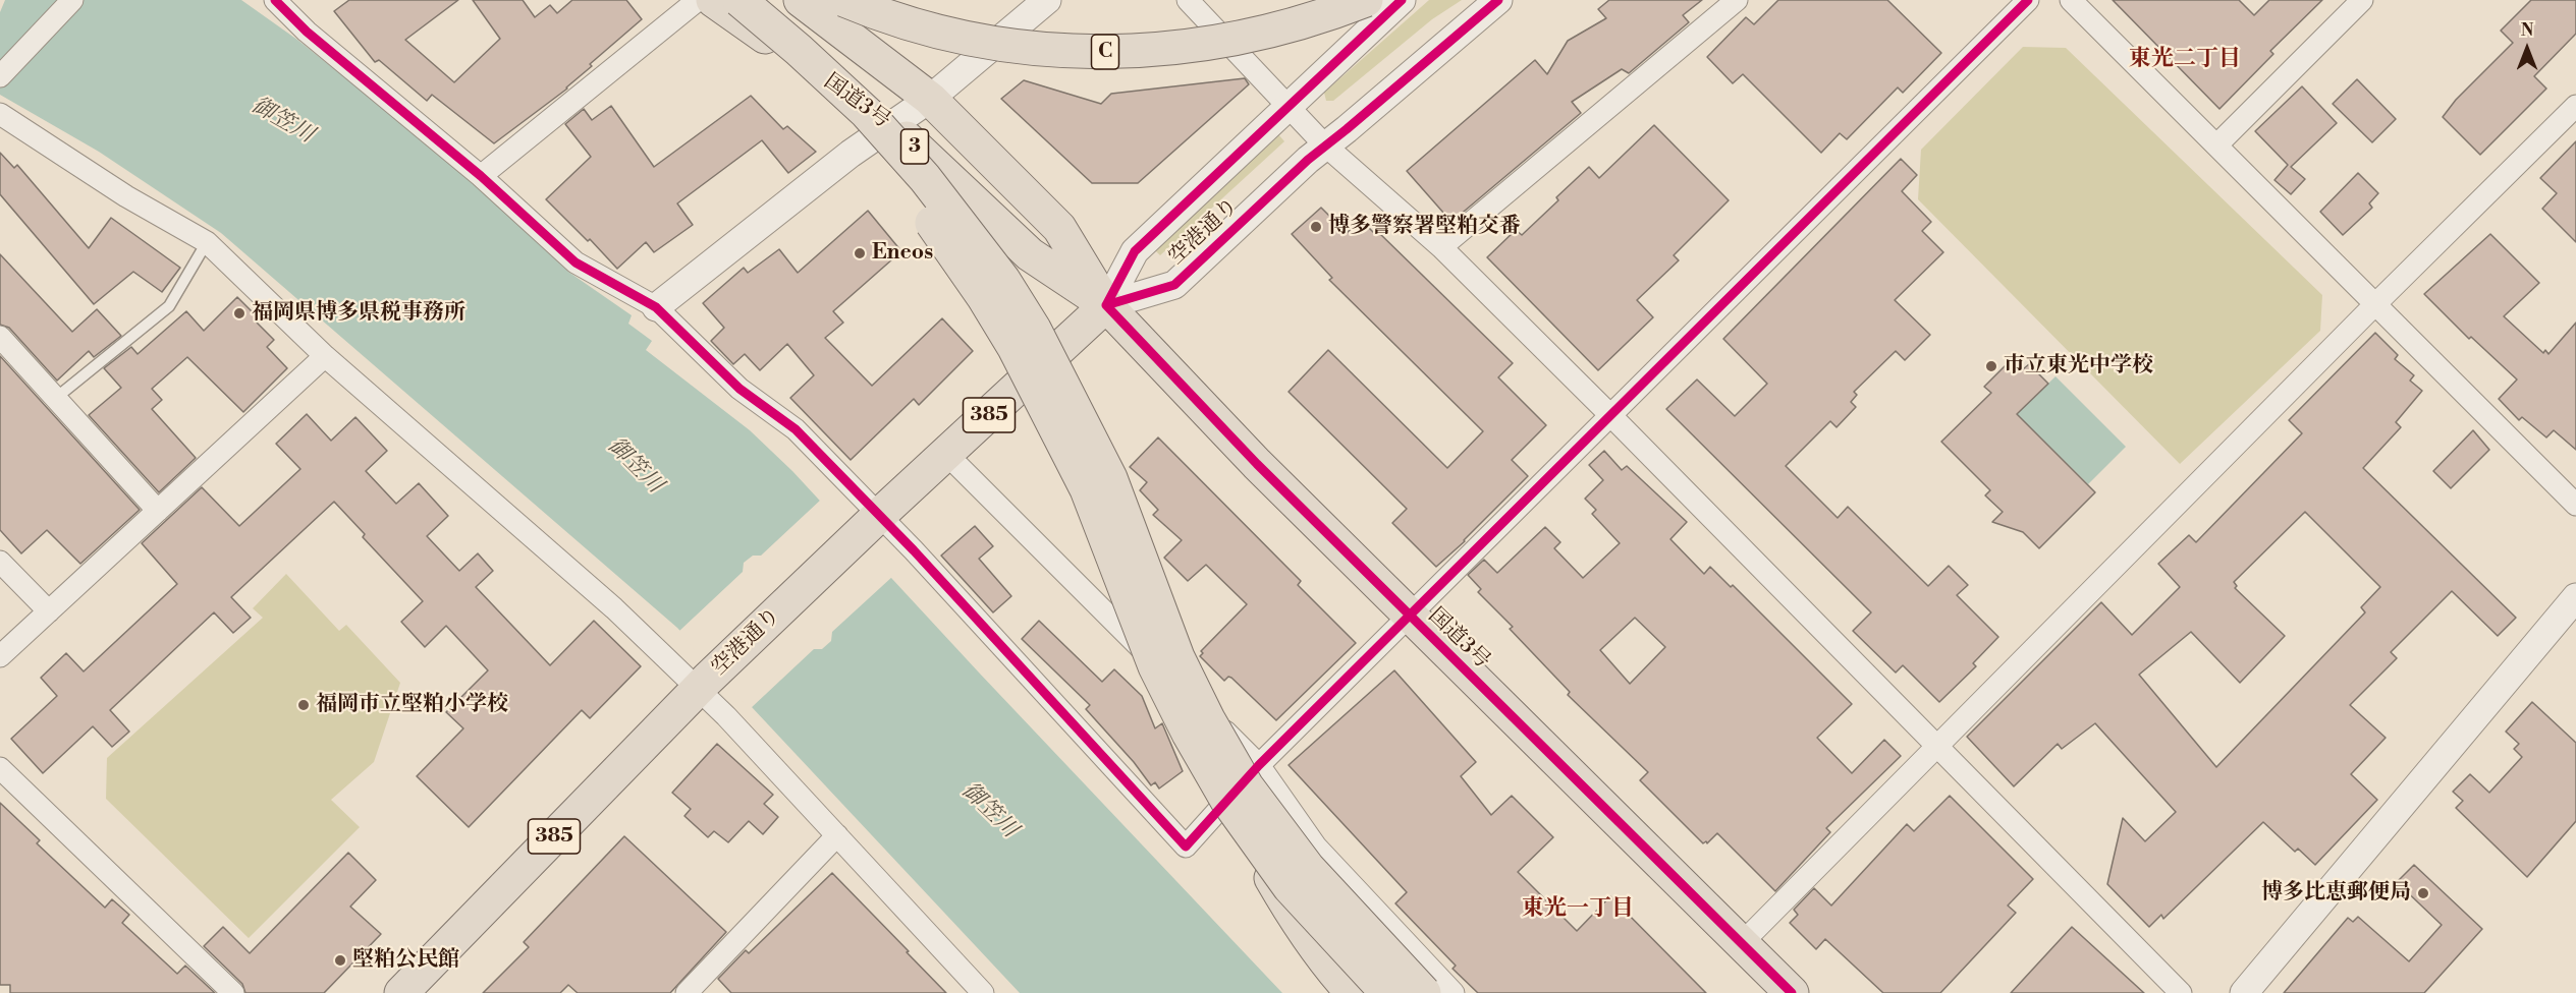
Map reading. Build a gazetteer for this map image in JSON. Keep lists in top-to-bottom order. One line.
{"streets":{"highway":["C","国道3号","3","空港通り","385"]},"crossings":[["国道3号","空港通り"]],"districts":["東光二丁目","東光一丁目"],"water":["御笠川"],"places":["博多警察署堅粕交番","Eneos","福岡県博多県税事務所","市立東光中学校","福岡市立堅粕小学校","博多比恵郵便局","堅粕公民館"],"north":"top"}
